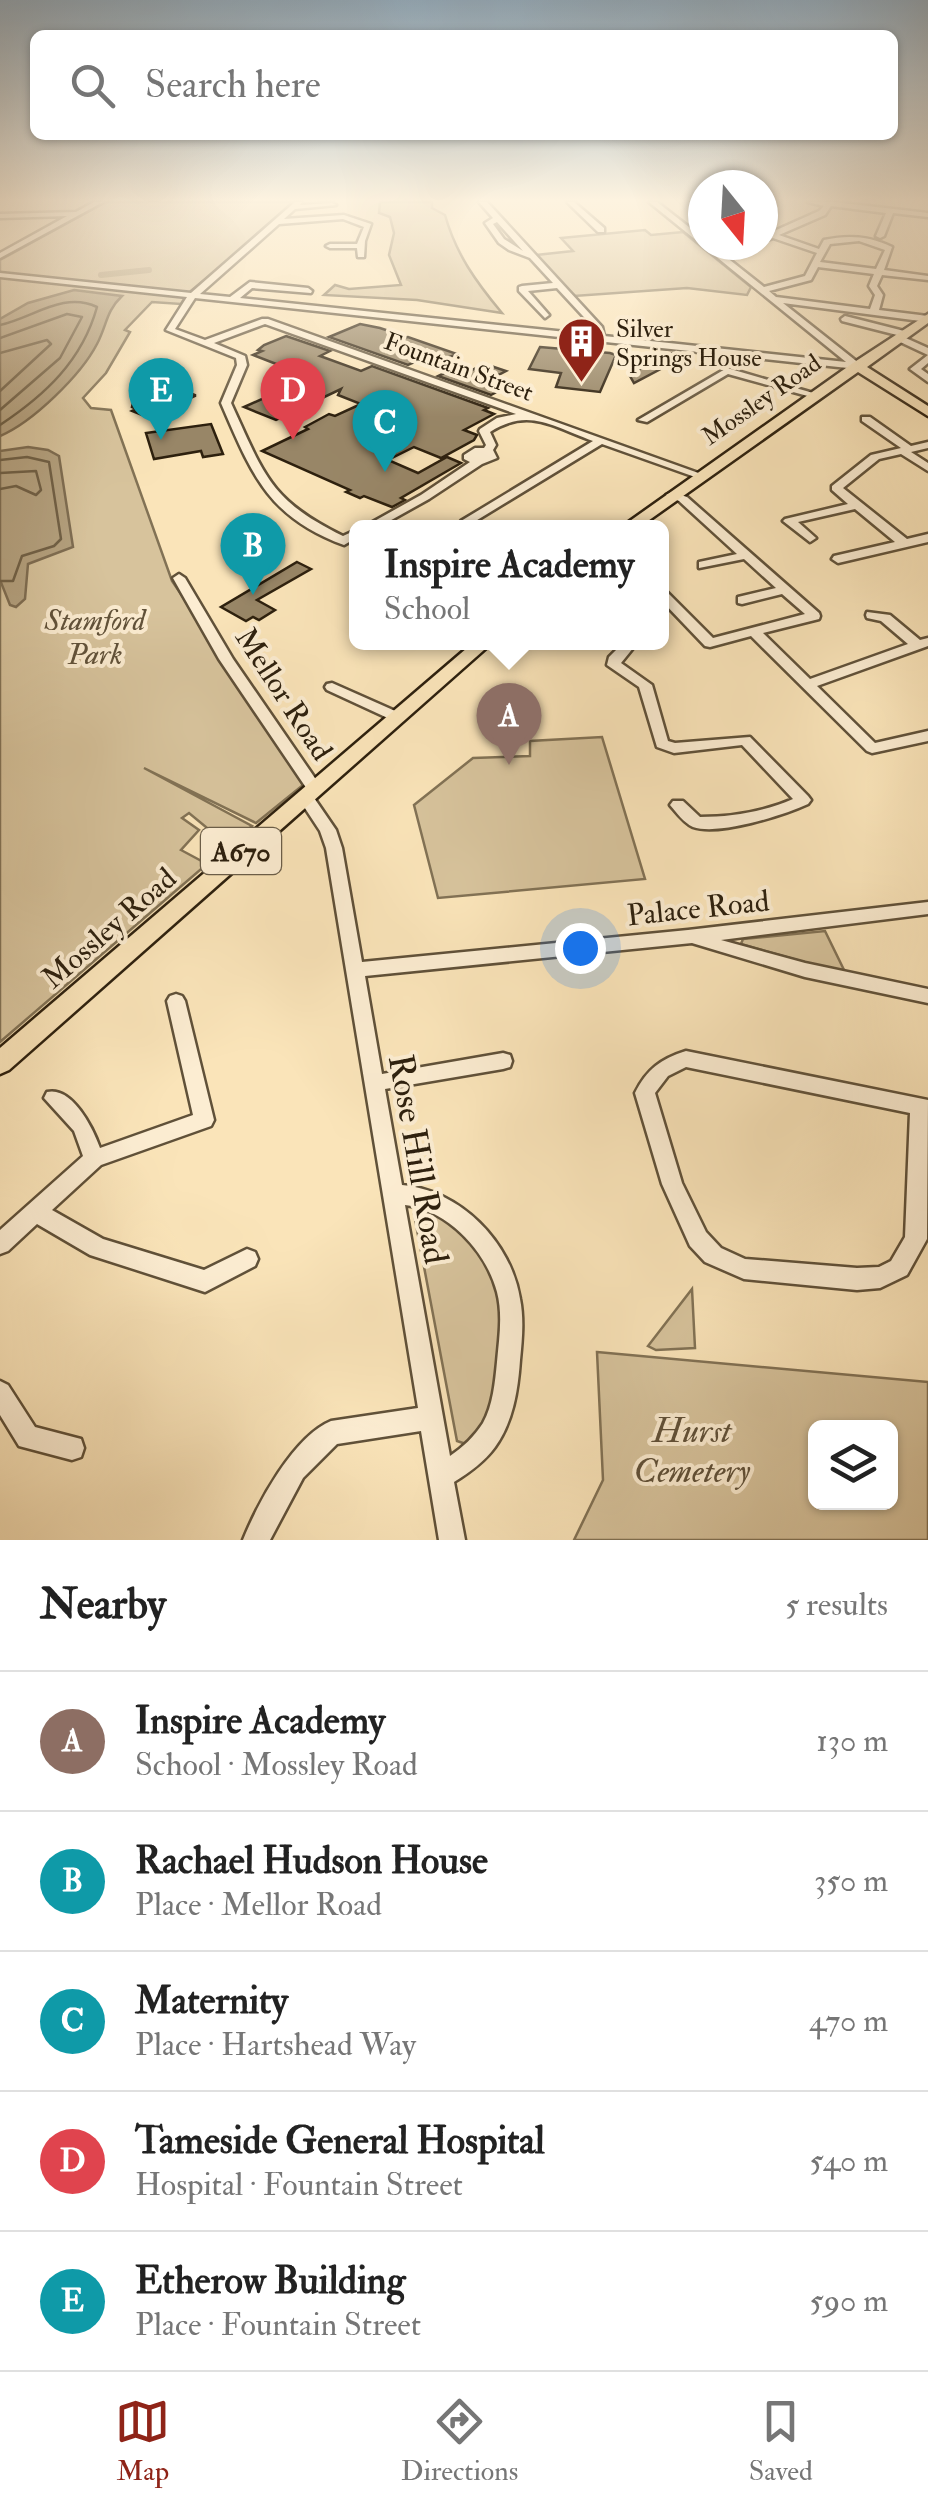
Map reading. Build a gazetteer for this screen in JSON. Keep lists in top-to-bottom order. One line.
{"streets":{"main road":["Mossley Road","A670"],"street":["Fountain Street","Mellor Road","Palace Road","Rose Hill Road"]},"crossings":[["Fountain Street","Mossley Road"],["Mossley Road","Mellor Road"],["Mossley Road","Rose Hill Road"],["Mellor Road","Rose Hill Road"],["Palace Road","Rose Hill Road"]],"parks":["Stamford Park","Hurst Cemetery"],"places":{"building":["Silver Springs House"]},"north":"bottom","page":{"search":"Search here","pins":["D","E","C","B","A"],"popup":["Inspire Academy","School"],"heading":["Nearby","5 results"],"list":[{"mark":"A","name":"Inspire Academy","note":"School · Mossley Road","value":"130 m"},{"mark":"B","name":"Rachael Hudson House","note":"Place · Mellor Road","value":"350 m"},{"mark":"C","name":"Maternity","note":"Place · Hartshead Way","value":"470 m"},{"mark":"D","name":"Tameside General Hospital","note":"Hospital · Fountain Street","value":"540 m"},{"mark":"E","name":"Etherow Building","note":"Place · Fountain Street","value":"590 m"}],"nav":["Map","Directions","Saved"]}}
